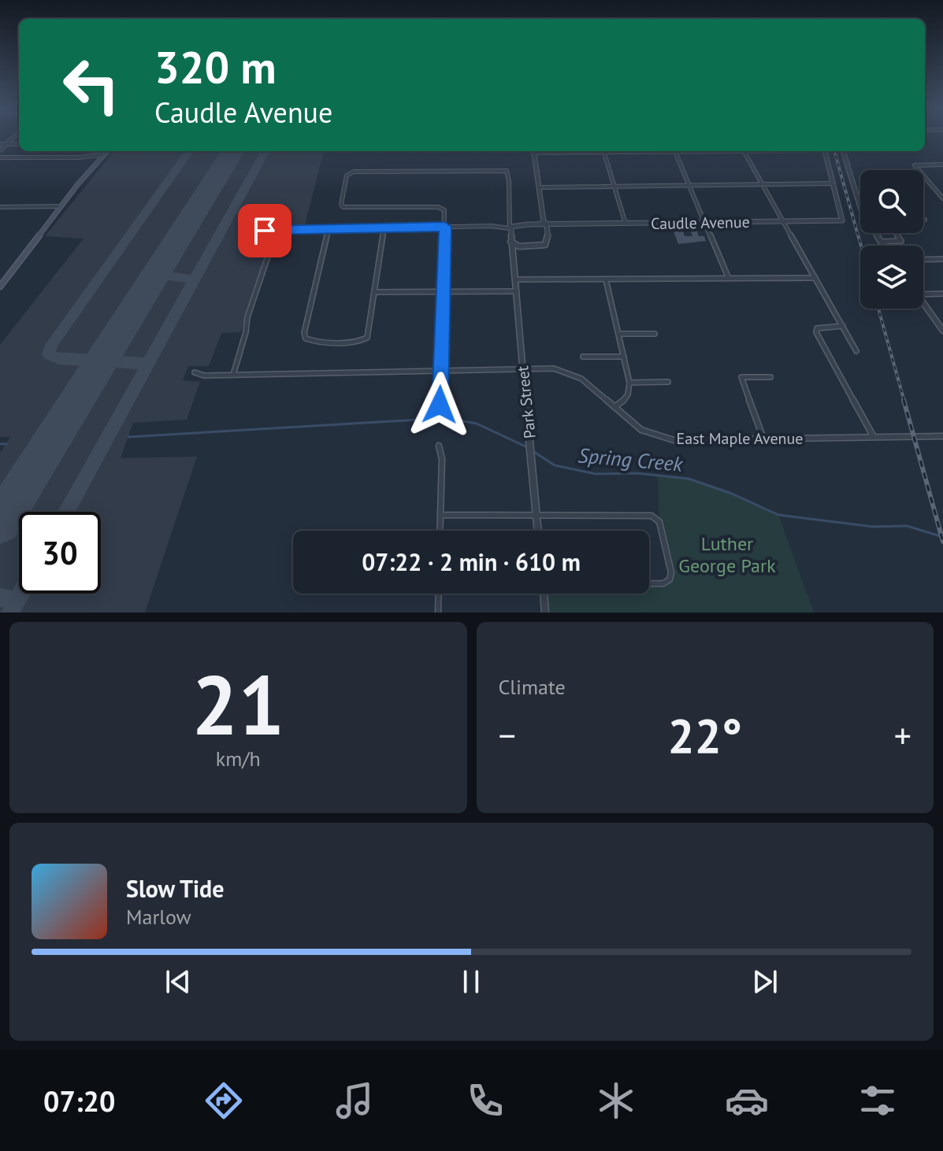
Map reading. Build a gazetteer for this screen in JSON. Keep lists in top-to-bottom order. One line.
{"streets":{"street":["Caudle Avenue","Park Street","East Maple Avenue"]},"crossings":[["Park Street","East Maple Avenue"]],"water":["Spring Creek"],"parks":["Luther George Park"],"page":{"turn":["320 m","Caudle Avenue"],"limit":"30","trip":"07:22 · 2 min · 610 m","tile":[["21","km/h"],"Climate"],"heat":["−","22°","+"],"song":["Slow Tide","Marlow"],"tabs":"07:20"}}
